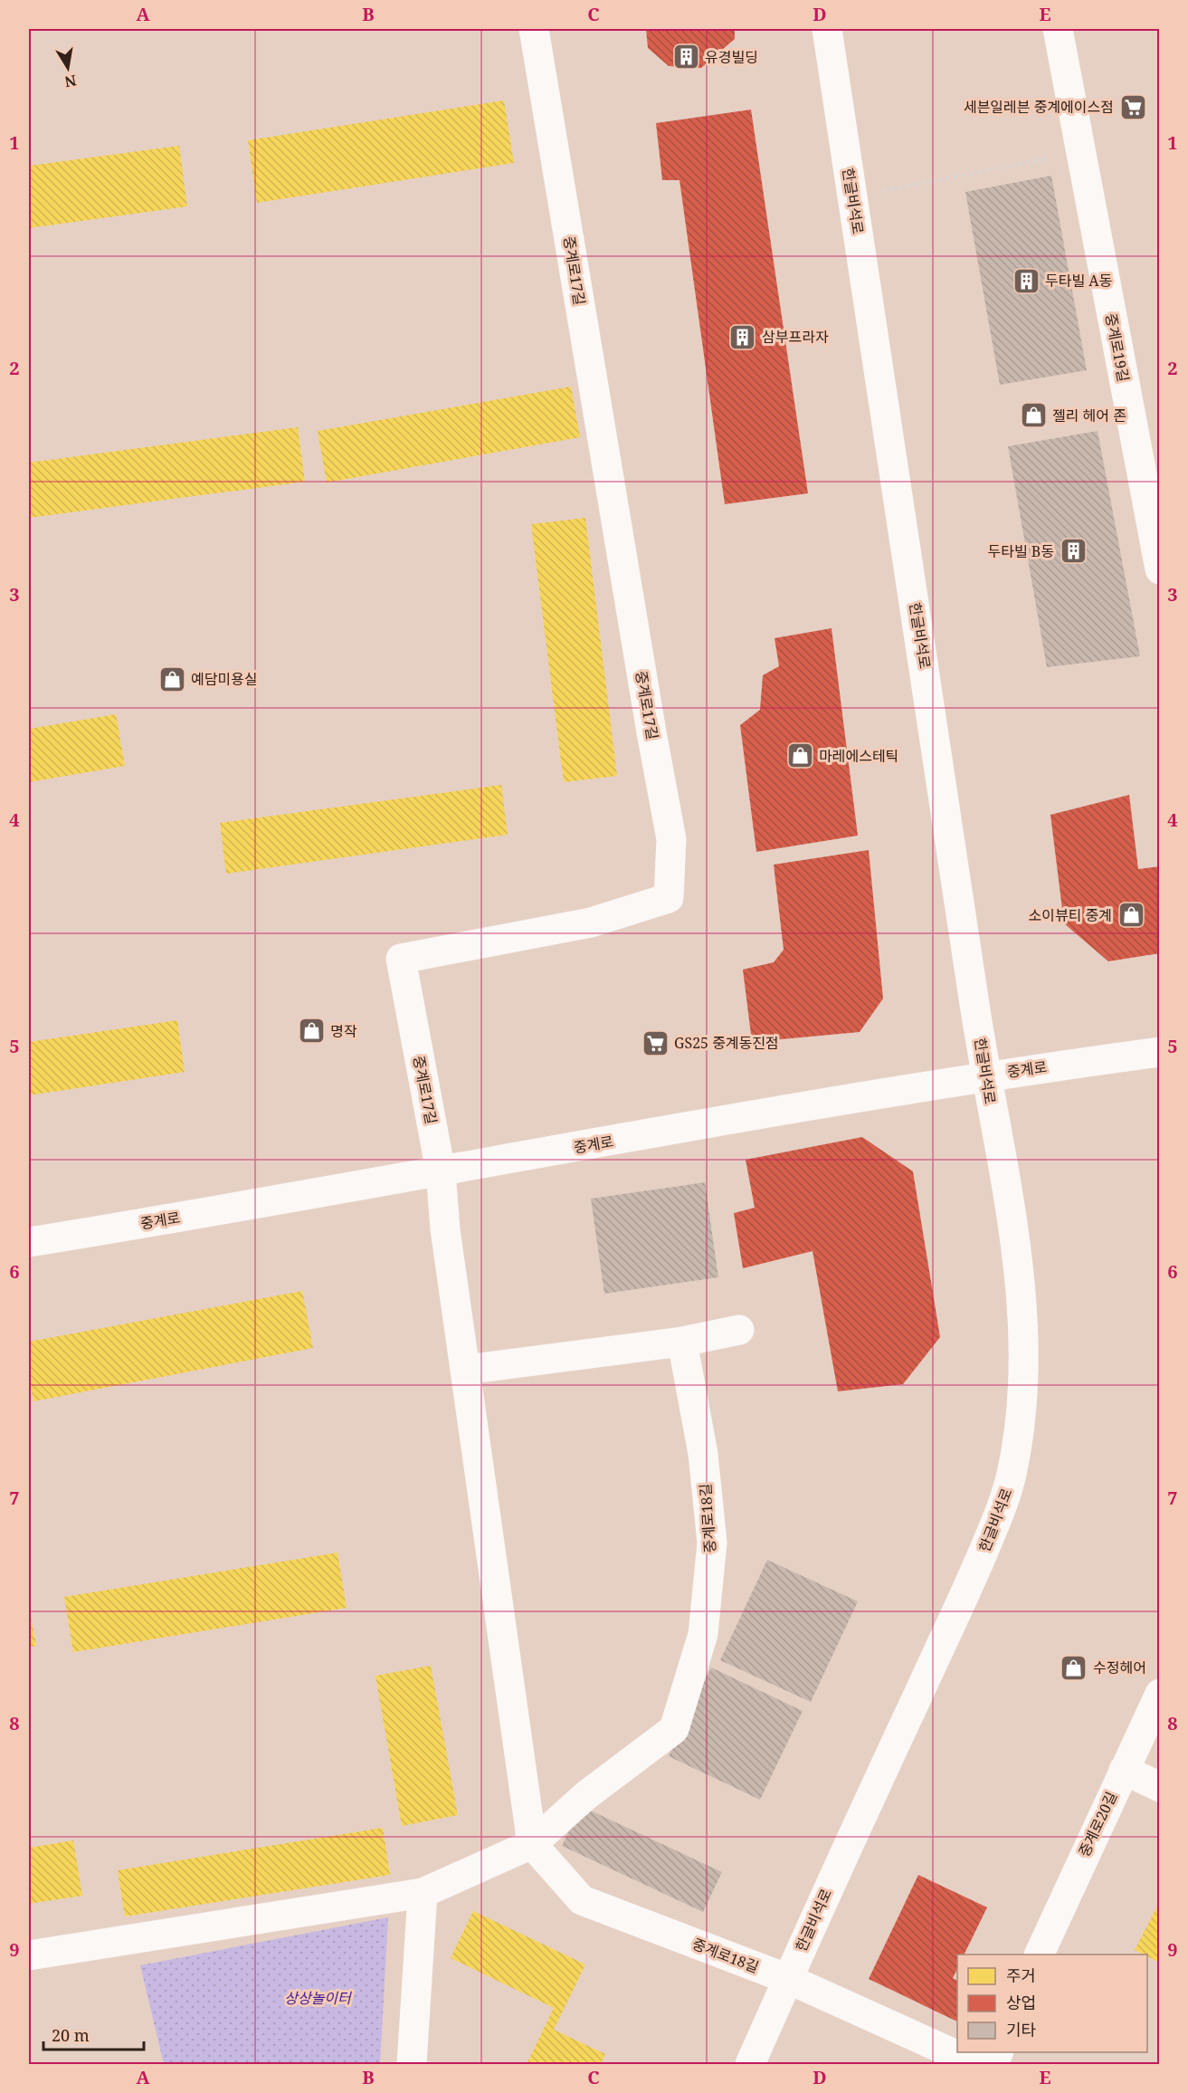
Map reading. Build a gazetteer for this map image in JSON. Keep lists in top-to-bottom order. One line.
{"streets":{"street":["한글비석로","중계로17길","중계로19길","중계로","중계로18길","중계로20길"]},"crossings":[["한글비석로","중계로"],["한글비석로","중계로18길"],["중계로17길","중계로"]],"parks":["상상놀이터"],"places":{"building":["유경빌딩","두타빌 A동","삼부프라자","두타빌 B동"],"supermarket":["세븐일레븐 중계에이스점","GS25 중계동진점"],"shop":["젤리 헤어 존","예담미용실","마레에스테틱","소이뷰티 중계","명작","수정헤어"]},"legend":["주거","상업","기타"],"scale_bar":"20 m","north":"bottom","grid":{"columns":["A","B","C","D","E"],"rows":["1","2","3","4","5","6","7","8","9"]}}
